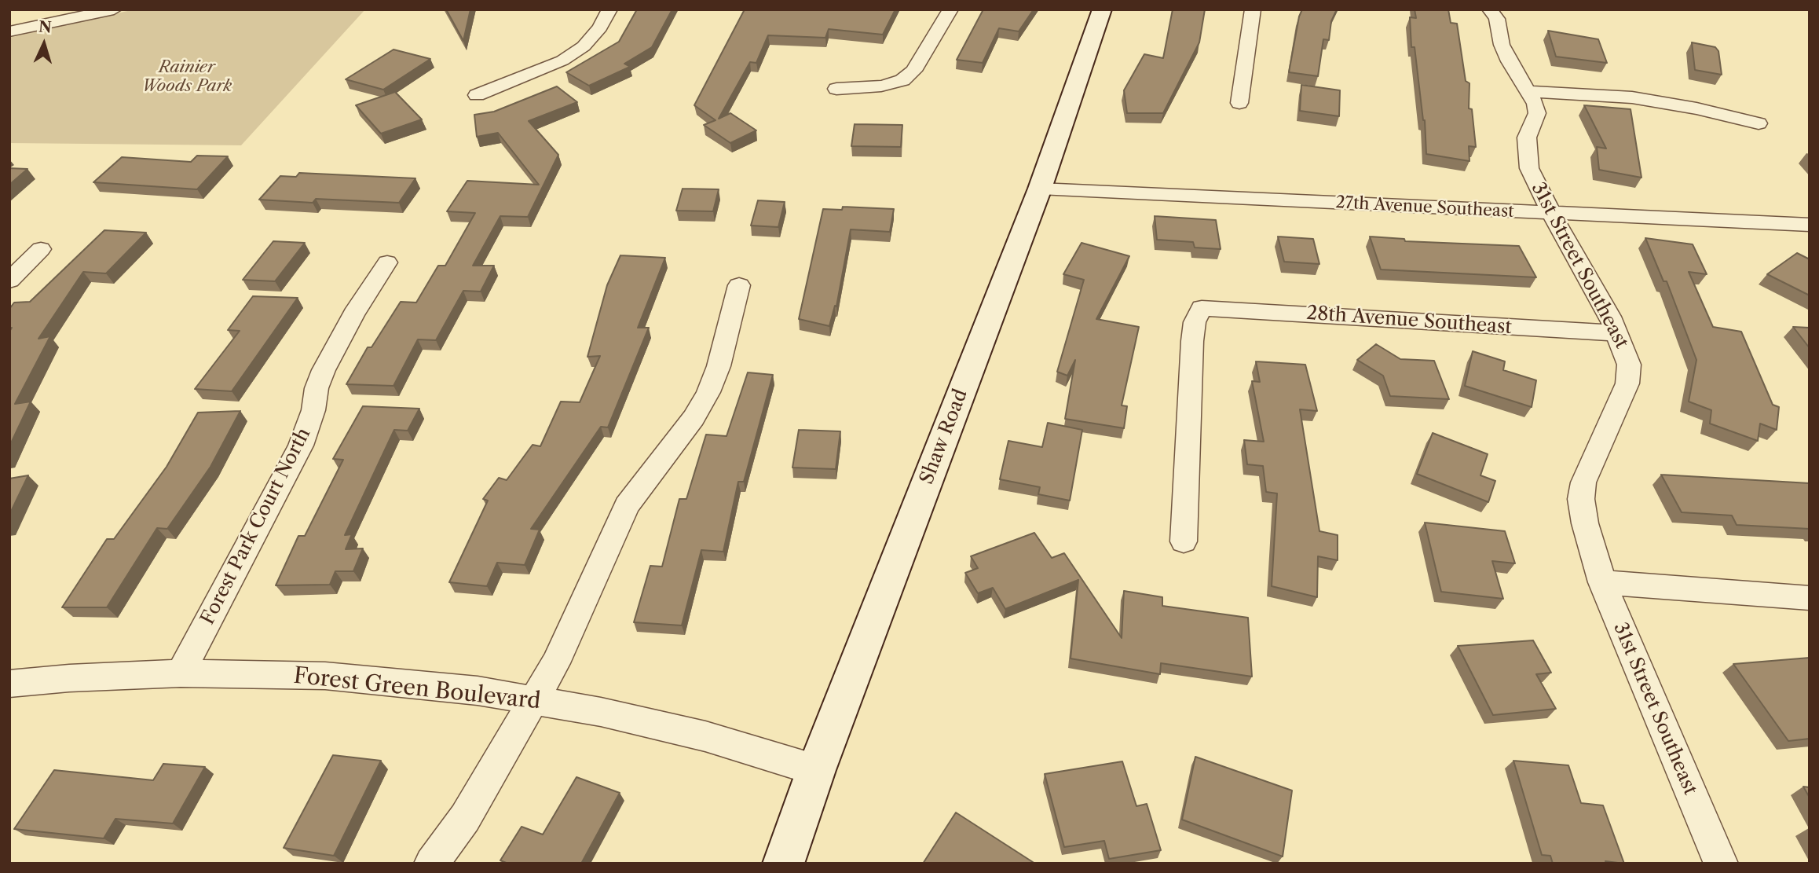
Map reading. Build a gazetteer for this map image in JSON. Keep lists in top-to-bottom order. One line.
{"streets":{"main road":["Shaw Road"],"street":["27th Avenue Southeast","31st Street Southeast","28th Avenue Southeast","Forest Park Court North","Forest Green Boulevard"]},"crossings":[["27th Avenue Southeast","31st Street Southeast"],["27th Avenue Southeast","Shaw Road"],["31st Street Southeast","28th Avenue Southeast"],["Shaw Road","Forest Green Boulevard"],["Forest Park Court North","Forest Green Boulevard"]],"parks":["Rainier Woods Park"],"north":"top"}
